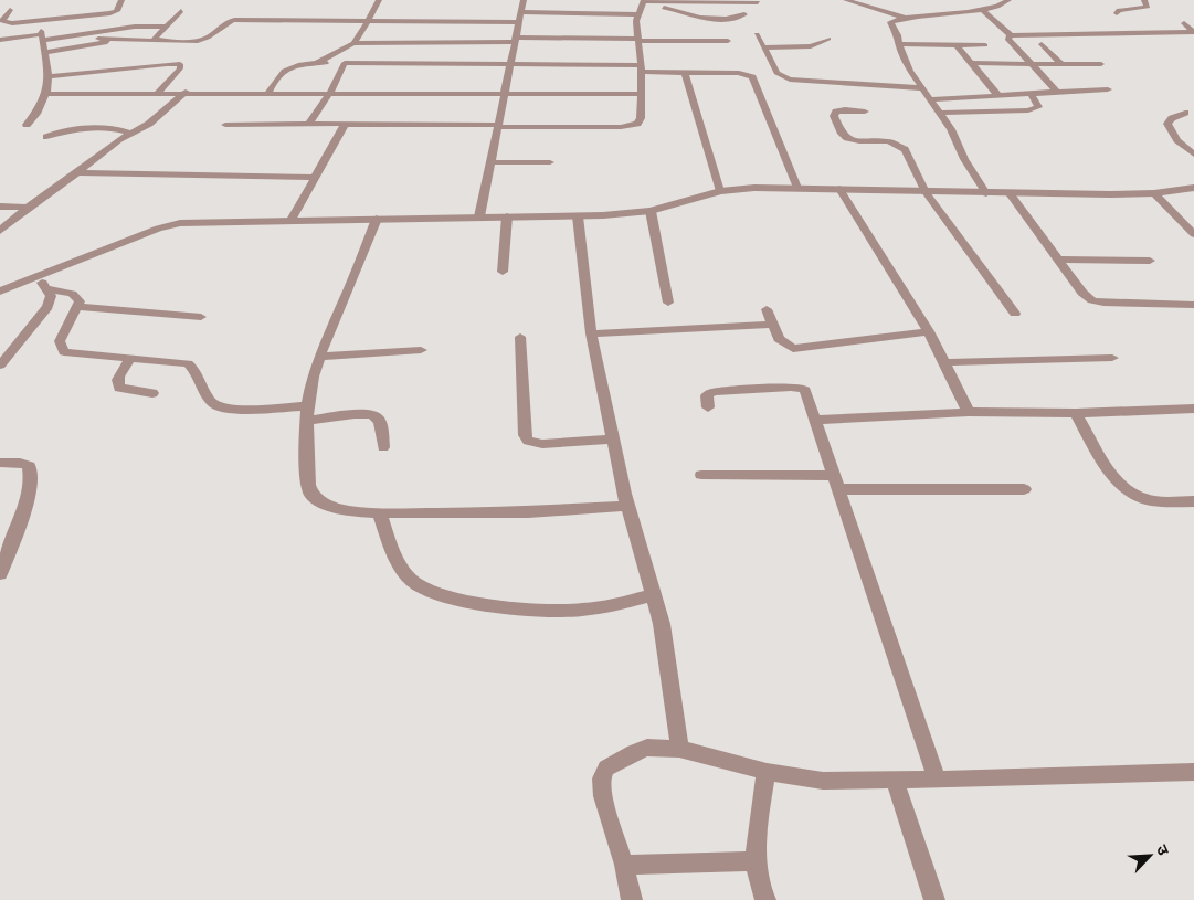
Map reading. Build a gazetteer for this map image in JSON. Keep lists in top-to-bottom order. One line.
{"north":"top right"}
